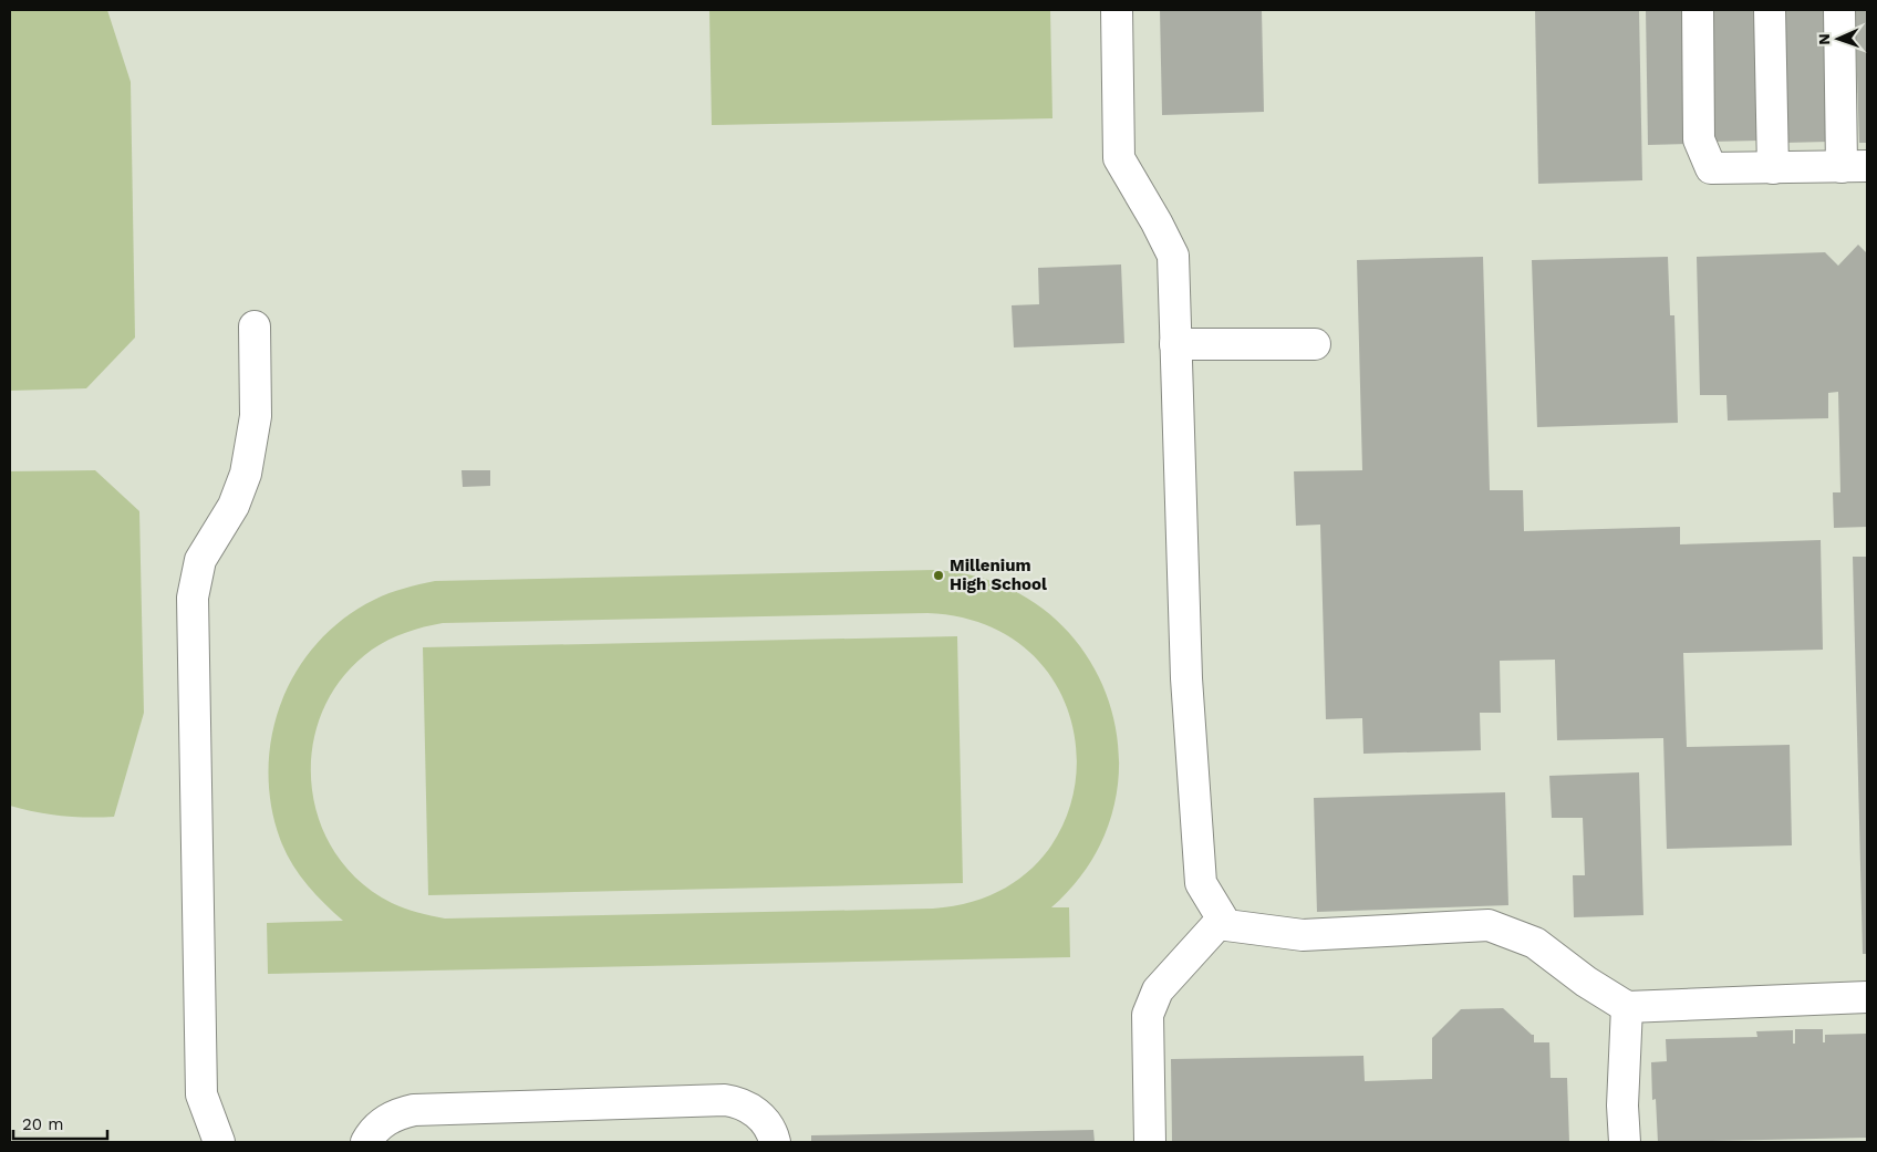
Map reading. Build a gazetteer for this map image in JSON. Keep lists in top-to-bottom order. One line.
{"places":["Millenium High School"],"scale_bar":"20 m","north":"left"}
